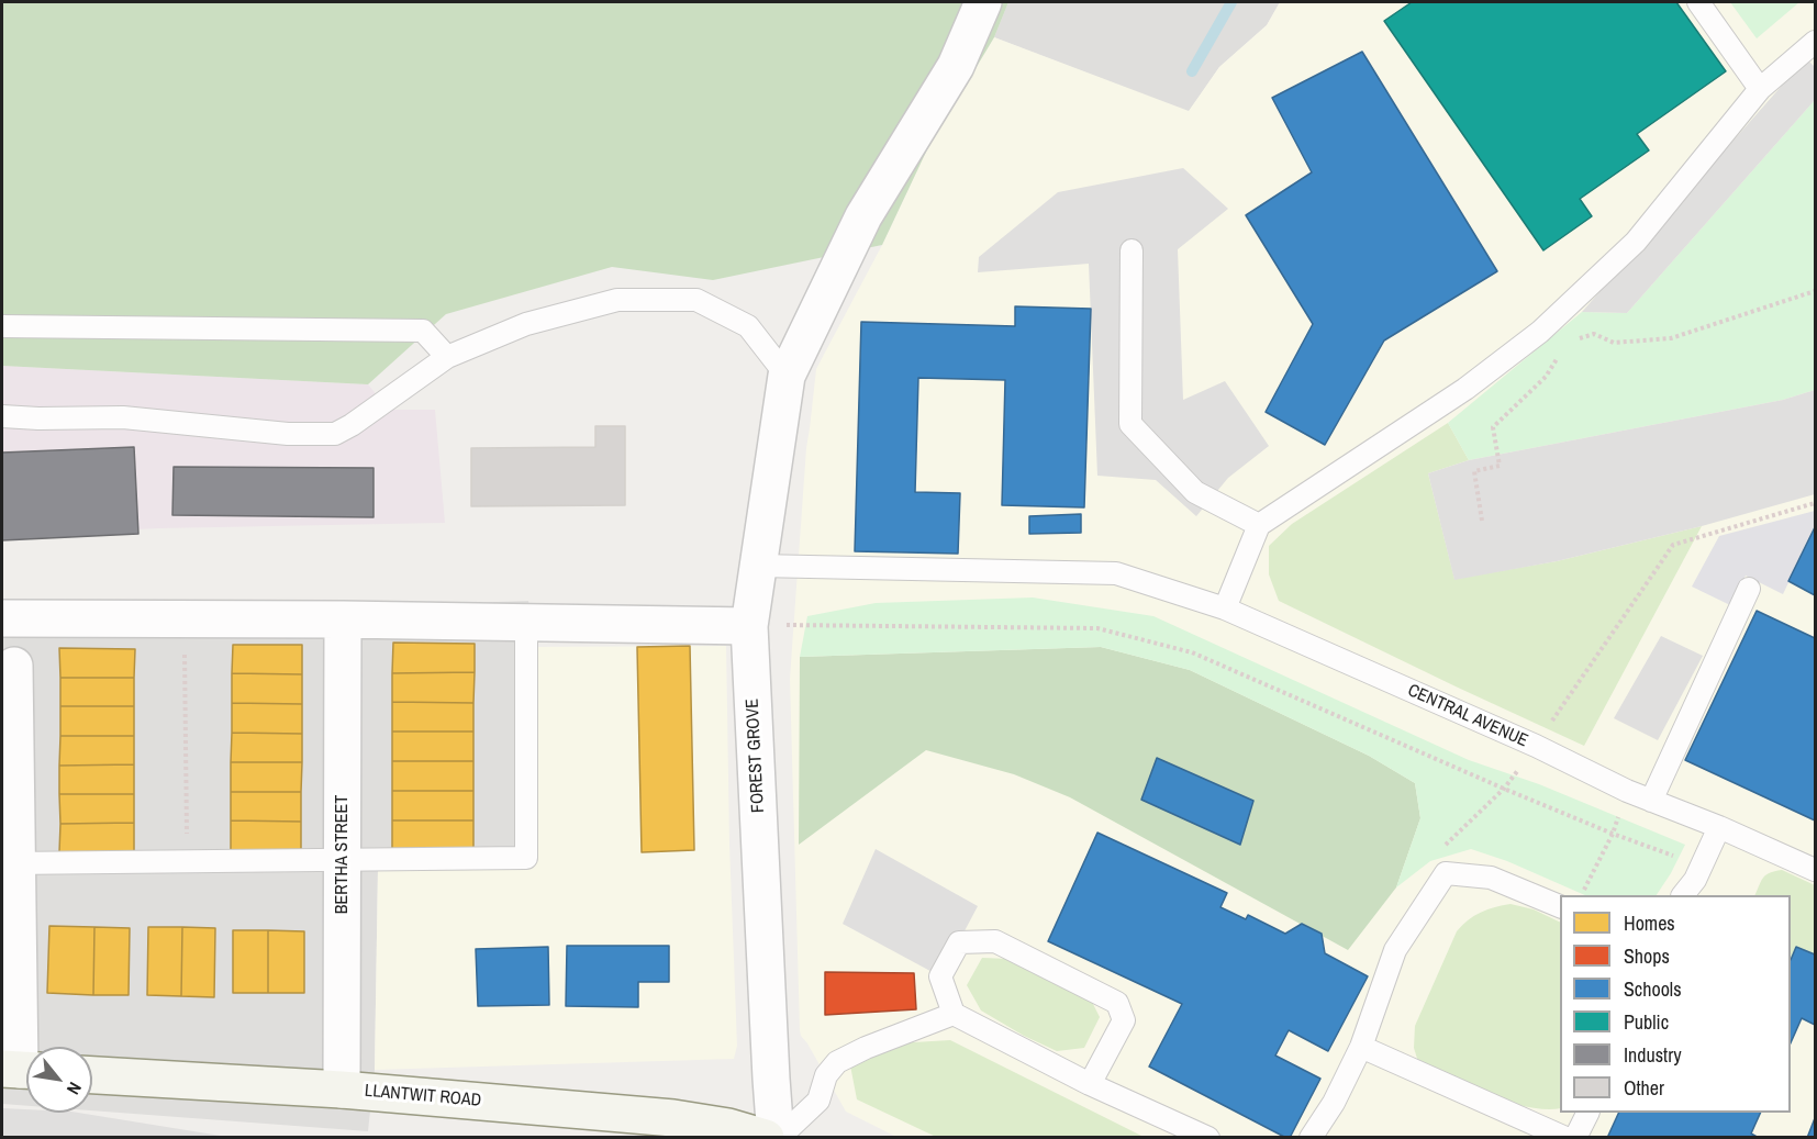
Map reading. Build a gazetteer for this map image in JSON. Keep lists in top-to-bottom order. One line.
{"streets":{"main road":["LLANTWIT ROAD"],"street":["FOREST GROVE","BERTHA STREET"],"lane":["CENTRAL AVENUE"]},"crossings":[["CENTRAL AVENUE","FOREST GROVE"],["BERTHA STREET","LLANTWIT ROAD"]],"legend":["Homes","Shops","Schools","Public","Industry","Other"],"north":"bottom right"}
